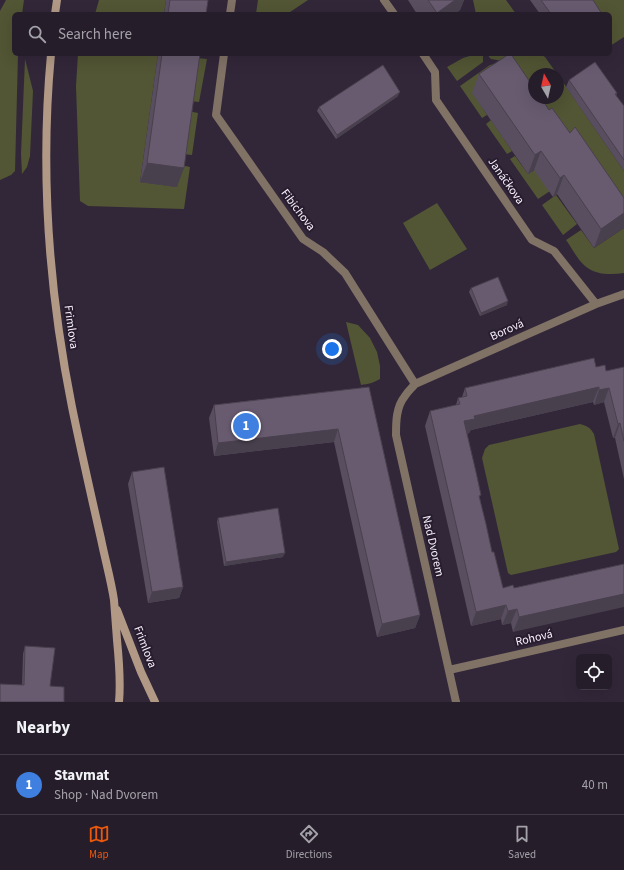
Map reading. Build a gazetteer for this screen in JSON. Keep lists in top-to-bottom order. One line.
{"streets":{"main road":["Frimlova"],"street":["Janáčkova","Fibichova","Borová","Nad Dvorem","Rohová"]},"crossings":[["Janáčkova","Borová"],["Fibichova","Borová"],["Borová","Nad Dvorem"],["Nad Dvorem","Rohová"]],"north":"top","page":{"search":"Search here","pins":"1","heading":"Nearby","list":[{"mark":"1","name":"Stavmat","note":"Shop · Nad Dvorem","value":"40 m"}],"nav":["Map","Directions","Saved"]}}
